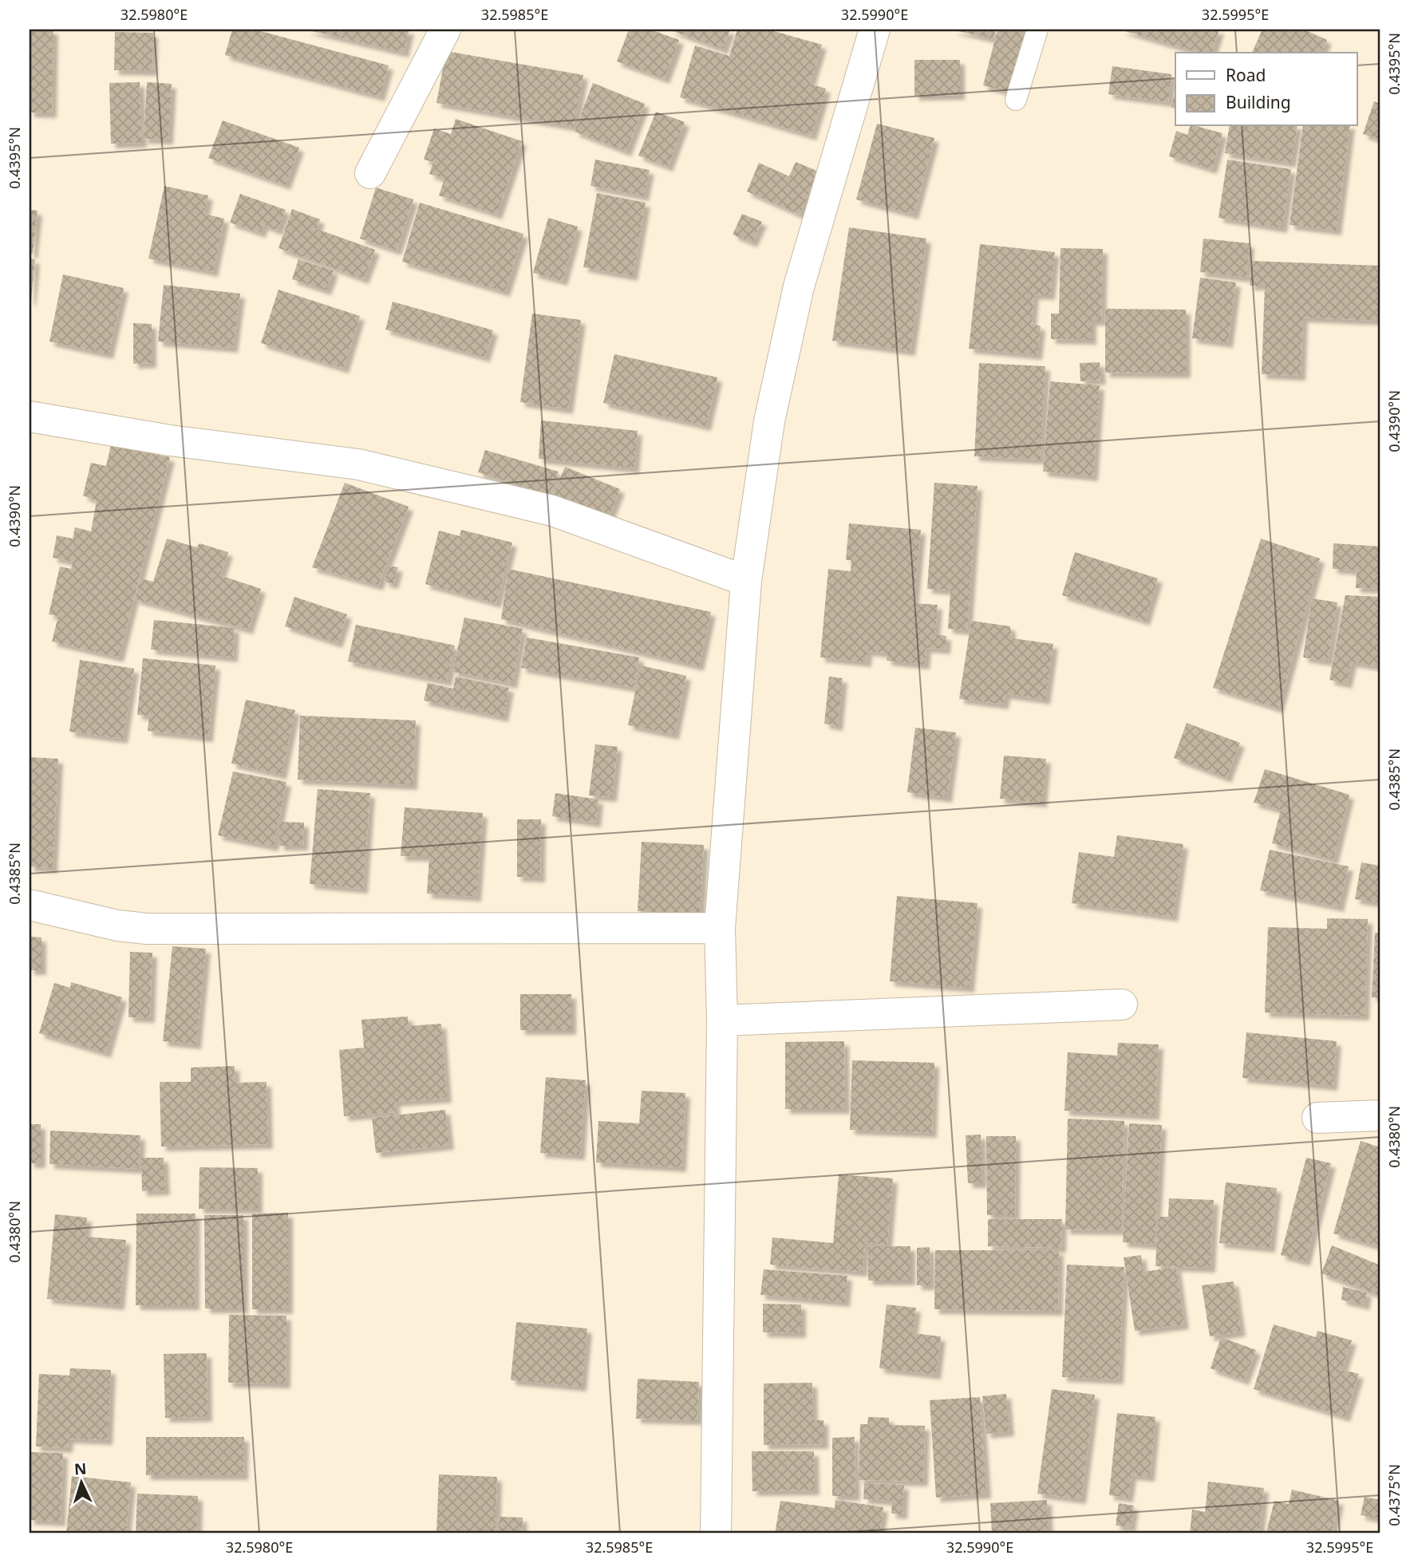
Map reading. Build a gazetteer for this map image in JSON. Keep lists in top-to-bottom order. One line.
{"legend":["Road","Building"],"north":"top","coordinates":["32.5980°E","32.5985°E","32.5990°E","32.5995°E","0.4395°N","0.4390°N","0.4385°N","0.4380°N","0.4375°N"]}
